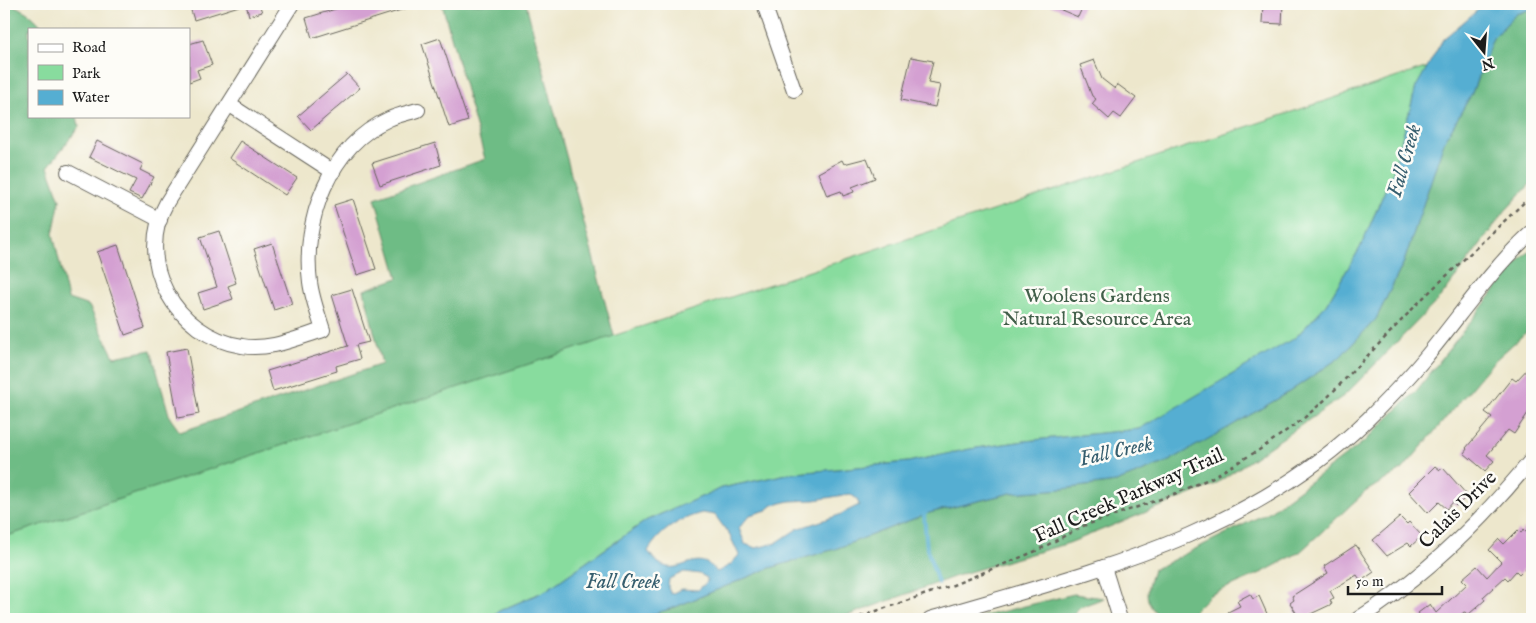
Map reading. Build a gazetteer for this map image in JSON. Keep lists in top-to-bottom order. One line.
{"streets":{"street":["Calais Drive"],"path":["Fall Creek Parkway Trail"]},"water":["Fall Creek"],"parks":["Woolens Gardens Natural Resource Area"],"legend":["Road","Park","Water"],"scale_bar":"50 m","north":"bottom"}
